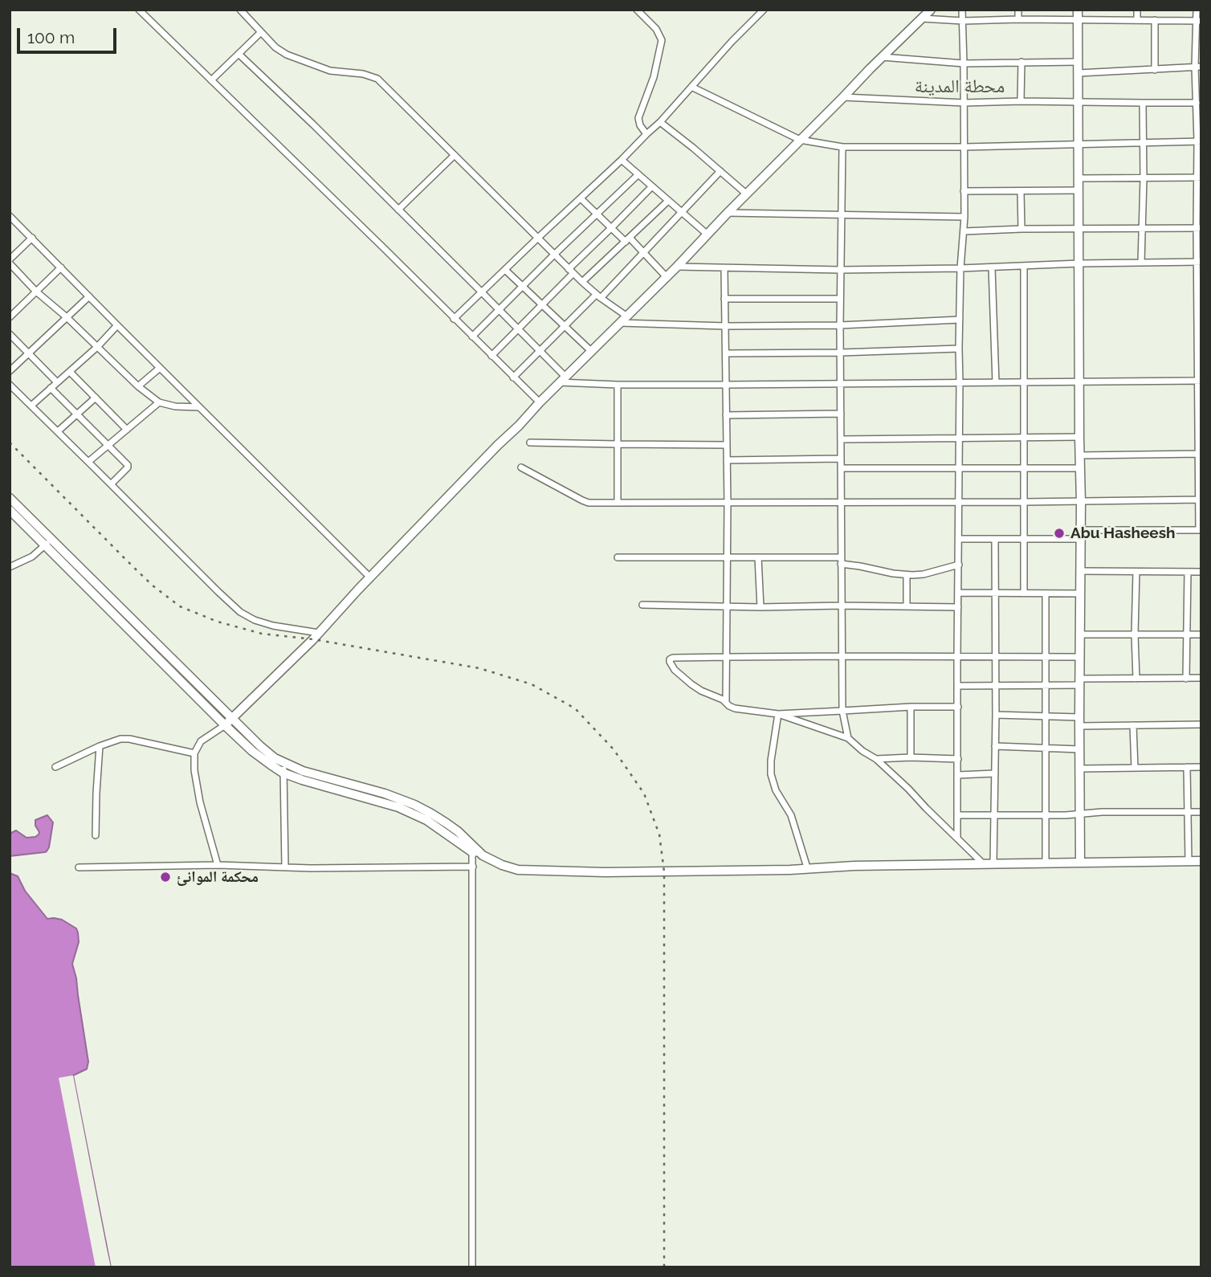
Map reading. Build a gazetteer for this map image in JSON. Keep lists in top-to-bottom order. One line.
{"districts":["محطة المدينة"],"places":["Abu Hasheesh","محكمة الموانئ"],"scale_bar":"100 m"}
